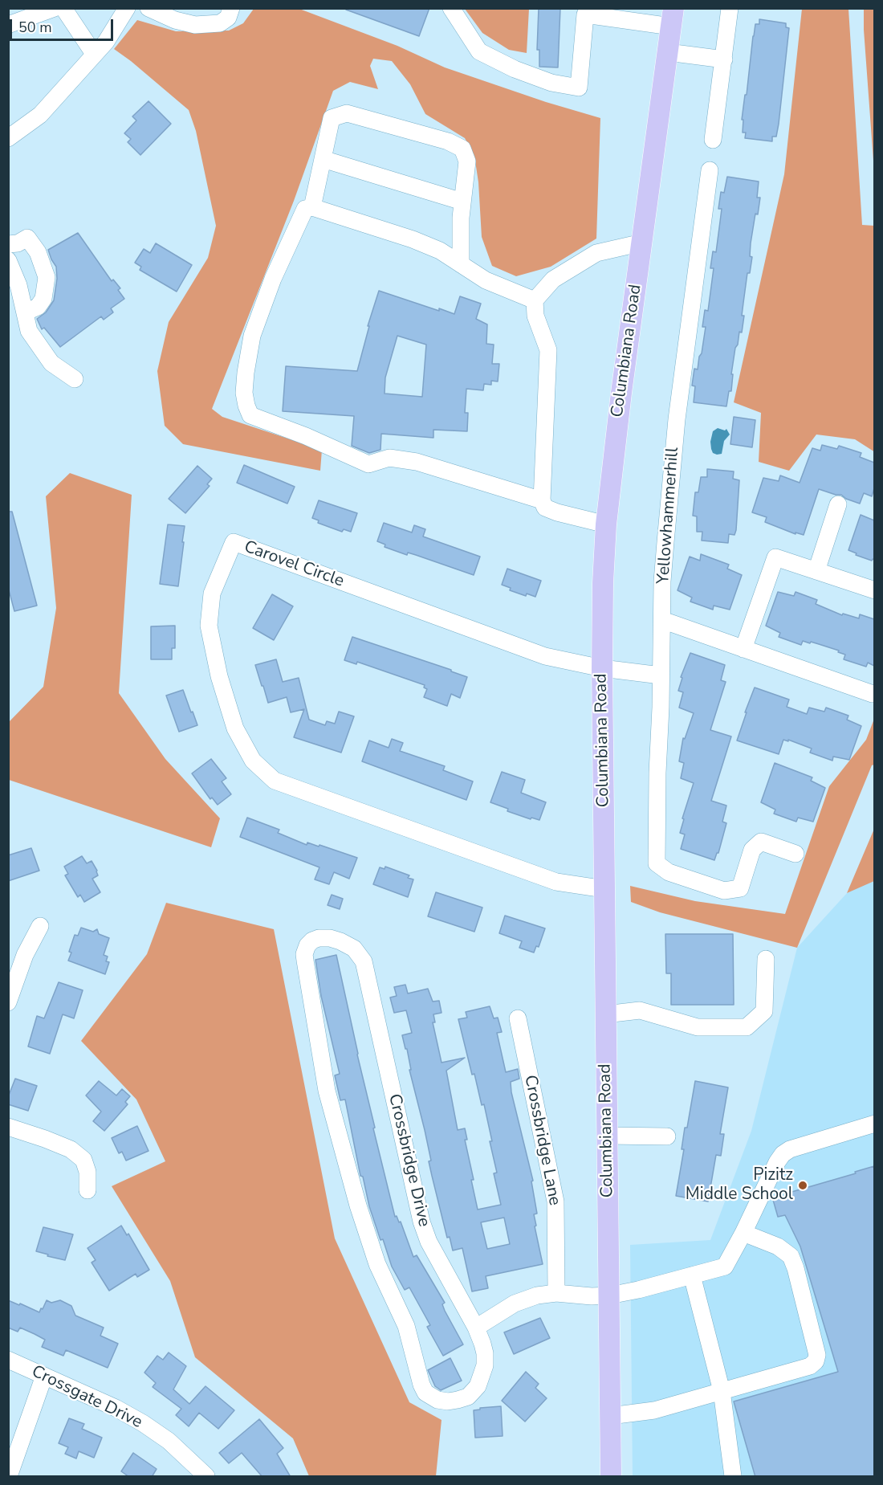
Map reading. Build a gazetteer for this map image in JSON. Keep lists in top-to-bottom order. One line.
{"streets":{"main road":["Columbiana Road"],"street":["Yellowhammerhill","Carovel Circle","Crossbridge Lane","Crossbridge Drive","Crossgate Drive"]},"crossings":[["Columbiana Road","Carovel Circle"]],"places":["Pizitz Middle School"],"scale_bar":"50 m"}
